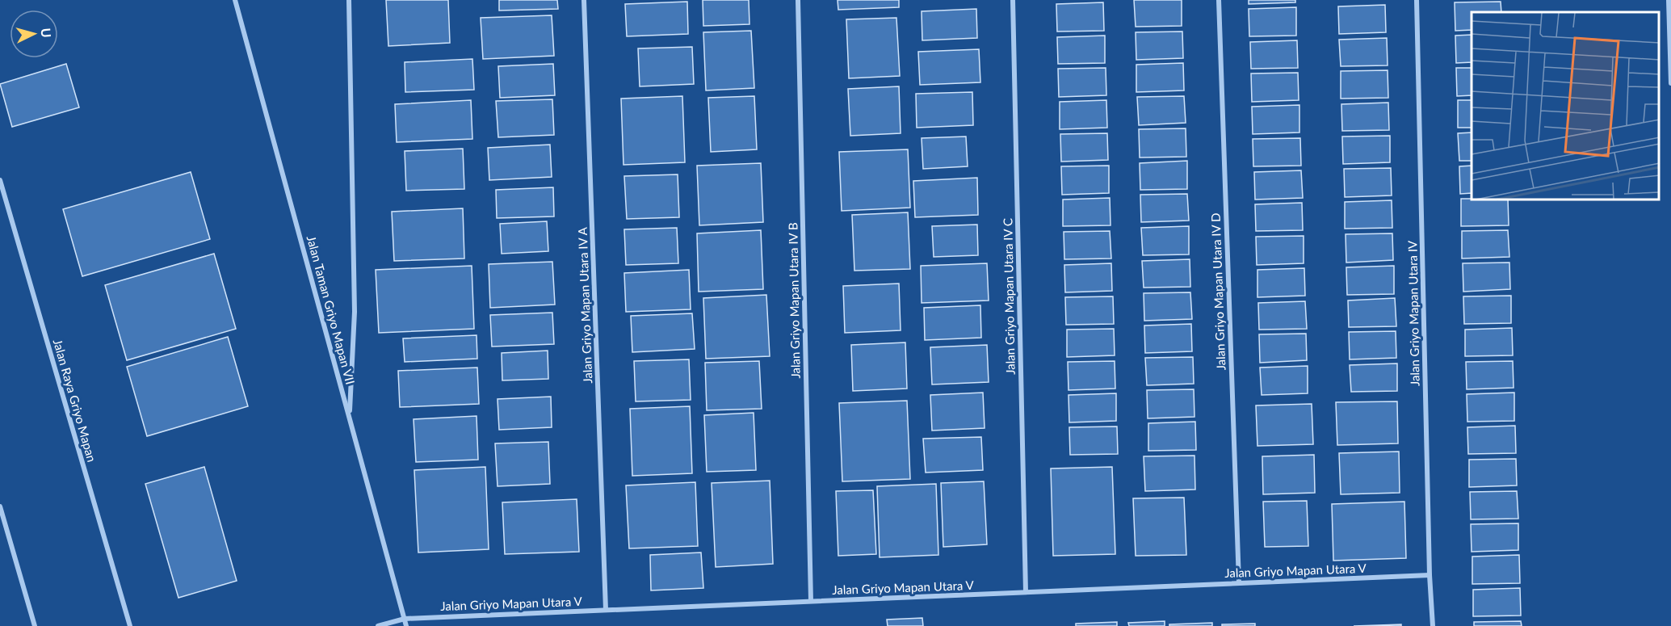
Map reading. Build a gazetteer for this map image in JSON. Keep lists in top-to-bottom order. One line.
{"streets":{"street":["Jalan Griyo Mapan Utara IV D","Jalan Griyo Mapan Utara IV C","Jalan Griyo Mapan Utara IV B","Jalan Griyo Mapan Utara IV A","Jalan Taman Griyo Mapan VII","Jalan Griyo Mapan Utara IV","Jalan Raya Griyo Mapan","Jalan Griyo Mapan Utara V"]},"crossings":[["Jalan Griyo Mapan Utara IV D","Jalan Griyo Mapan Utara V"],["Jalan Griyo Mapan Utara IV C","Jalan Griyo Mapan Utara V"],["Jalan Griyo Mapan Utara IV B","Jalan Griyo Mapan Utara V"],["Jalan Griyo Mapan Utara IV A","Jalan Griyo Mapan Utara V"],["Jalan Taman Griyo Mapan VII","Jalan Griyo Mapan Utara V"],["Jalan Griyo Mapan Utara IV","Jalan Griyo Mapan Utara V"]],"north":"right"}
